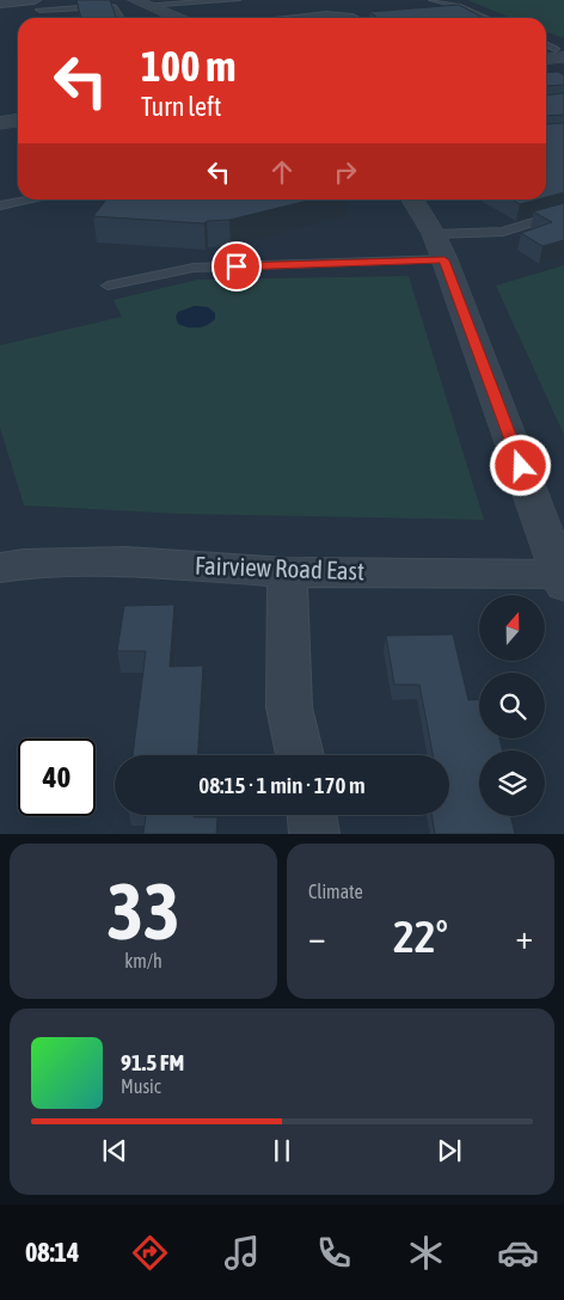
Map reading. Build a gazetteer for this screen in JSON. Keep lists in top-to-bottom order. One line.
{"streets":{"street":["Fairview Road East"]},"north":"top","page":{"turn":["100 m","Turn left"],"limit":"40","trip":"08:15 · 1 min · 170 m","tile":[["33","km/h"],"Climate"],"heat":["−","22°","+"],"song":["91.5 FM","Music"],"tabs":"08:14"}}
